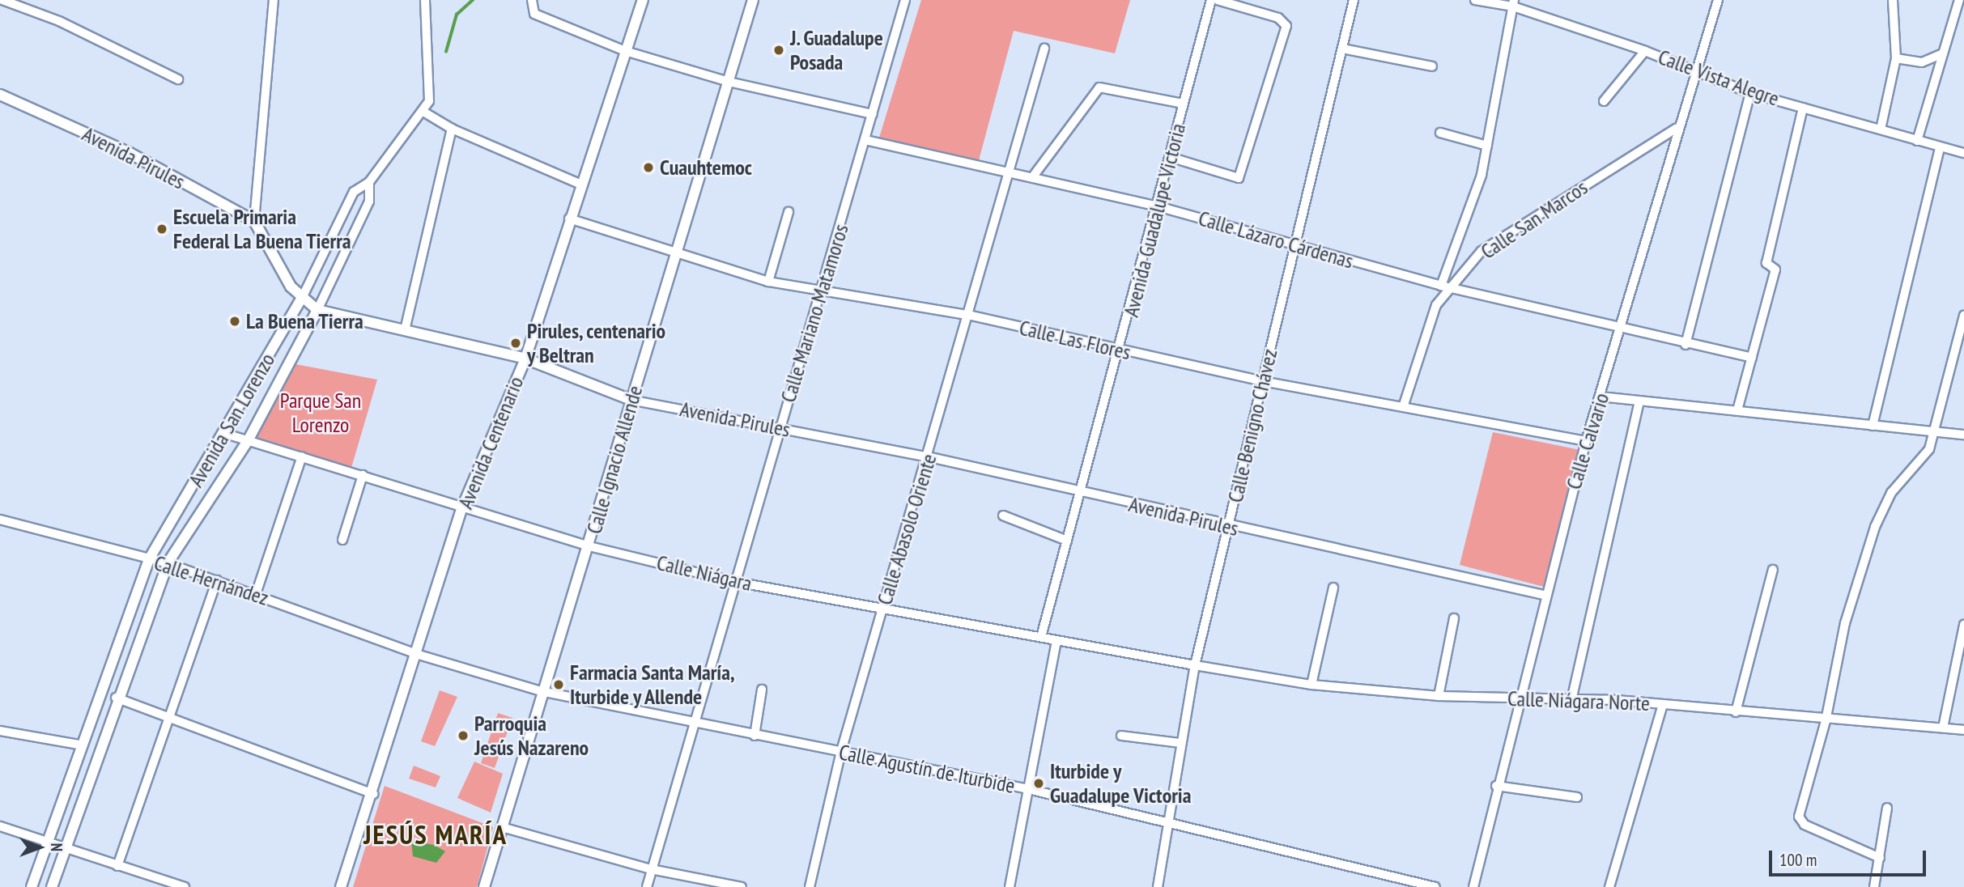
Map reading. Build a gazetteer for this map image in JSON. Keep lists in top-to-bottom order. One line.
{"streets":{"street":["Calle Vista Alegre","Avenida Pirules","Calle San Marcos","Avenida Guadalupe Victoria","Calle Lázaro Cárdenas","Calle Mariano Matamoros","Calle Las Flores","Avenida San Lorenzo","Calle Benigno Chávez","Calle Calvario","Avenida Centenario","Calle Ignacio Allende","Calle Abasolo Oriente","Calle Niágara","Calle Hernández","Calle Niágara Norte","Calle Agustín de Iturbide"]},"crossings":[["Calle Vista Alegre","Calle Calvario"],["Avenida Pirules","Avenida Guadalupe Victoria"],["Avenida Pirules","Calle Mariano Matamoros"],["Avenida Pirules","Avenida San Lorenzo"],["Avenida Pirules","Calle Benigno Chávez"],["Avenida Pirules","Calle Calvario"],["Avenida Pirules","Avenida Centenario"],["Avenida Pirules","Calle Ignacio Allende"],["Avenida Pirules","Calle Abasolo Oriente"],["Calle San Marcos","Calle Lázaro Cárdenas"],["Calle San Marcos","Calle Las Flores"],["Calle San Marcos","Calle Calvario"],["Avenida Guadalupe Victoria","Calle Lázaro Cárdenas"],["Avenida Guadalupe Victoria","Calle Las Flores"],["Avenida Guadalupe Victoria","Calle Niágara"],["Calle Lázaro Cárdenas","Calle Mariano Matamoros"],["Calle Lázaro Cárdenas","Calle Benigno Chávez"],["Calle Lázaro Cárdenas","Calle Calvario"],["Calle Lázaro Cárdenas","Calle Abasolo Oriente"],["Calle Mariano Matamoros","Calle Las Flores"],["Calle Mariano Matamoros","Calle Niágara"],["Calle Mariano Matamoros","Calle Agustín de Iturbide"],["Calle Las Flores","Calle Benigno Chávez"],["Calle Las Flores","Calle Calvario"],["Calle Las Flores","Avenida Centenario"],["Calle Las Flores","Calle Ignacio Allende"],["Calle Las Flores","Calle Abasolo Oriente"],["Avenida San Lorenzo","Calle Niágara"],["Avenida San Lorenzo","Calle Hernández"],["Calle Benigno Chávez","Calle Niágara"],["Calle Benigno Chávez","Calle Niágara Norte"],["Calle Benigno Chávez","Calle Agustín de Iturbide"],["Calle Calvario","Calle Niágara Norte"],["Avenida Centenario","Calle Niágara"],["Avenida Centenario","Calle Hernández"],["Avenida Centenario","Calle Agustín de Iturbide"],["Calle Ignacio Allende","Calle Niágara"],["Calle Ignacio Allende","Calle Agustín de Iturbide"],["Calle Abasolo Oriente","Calle Niágara"],["Calle Abasolo Oriente","Calle Agustín de Iturbide"],["Calle Niágara","Calle Niágara Norte"],["Calle Hernández","Calle Agustín de Iturbide"]],"districts":["JESÚS MARÍA"],"parks":["Parque San Lorenzo"],"places":["J. Guadalupe Posada","Cuauhtemoc","Escuela Primaria Federal La Buena Tierra","La Buena Tierra","Pirules, centenario y Beltran","Farmacia Santa María, Iturbide y Allende","Parroquia Jesús Nazareno","Iturbide y Guadalupe Victoria"],"scale_bar":"100 m","north":"right"}
